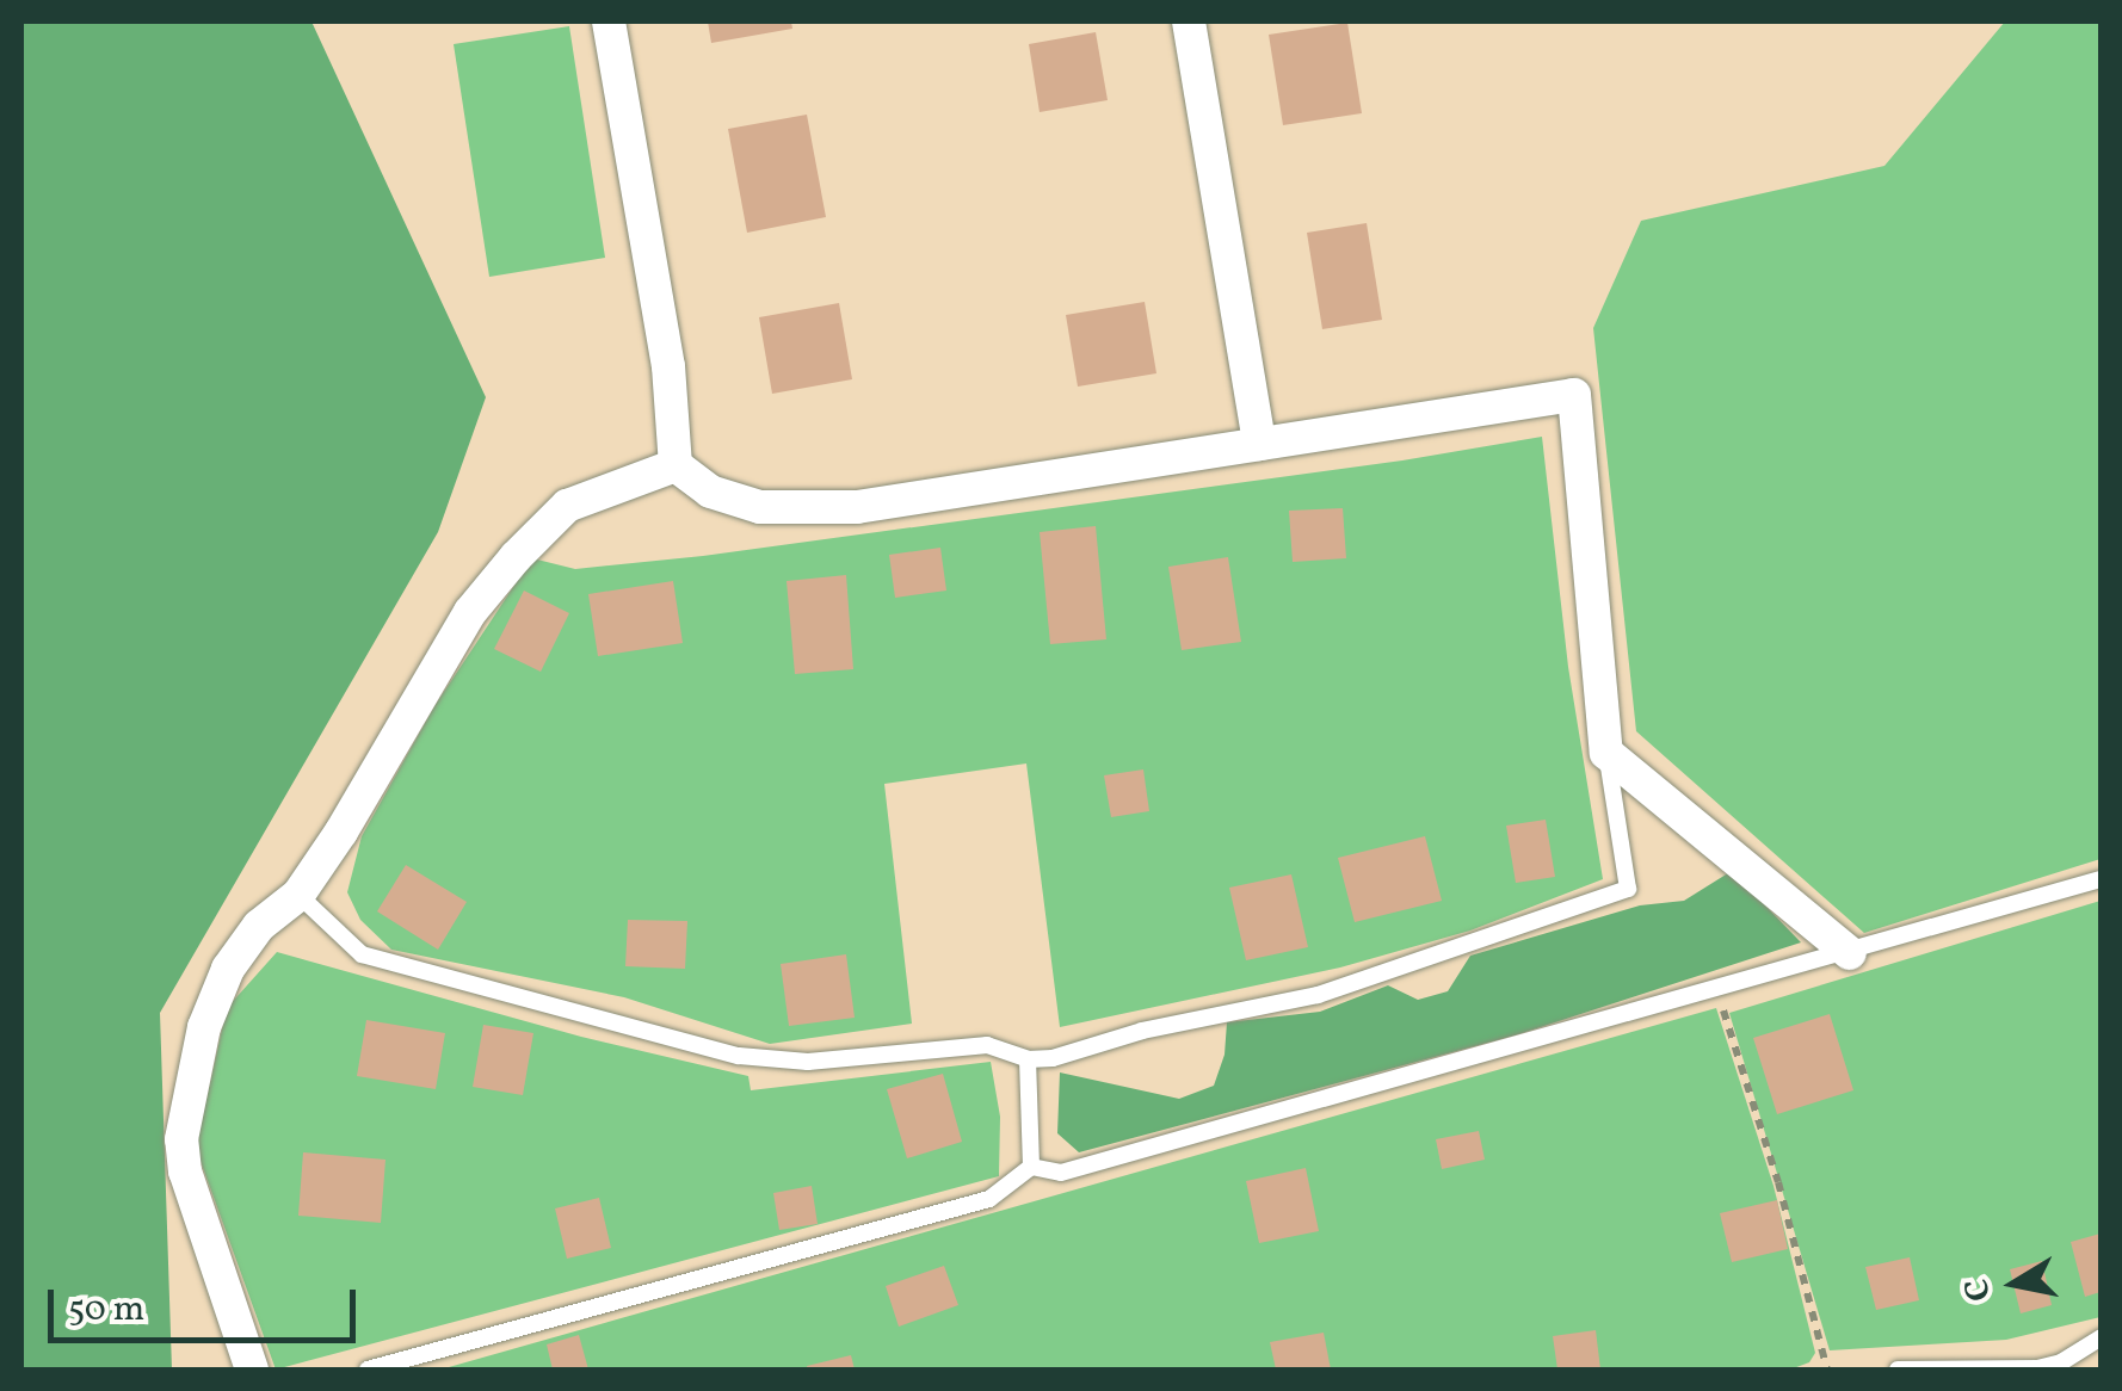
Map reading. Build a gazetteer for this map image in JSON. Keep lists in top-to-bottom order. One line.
{"scale_bar":"50 m","north":"left"}
